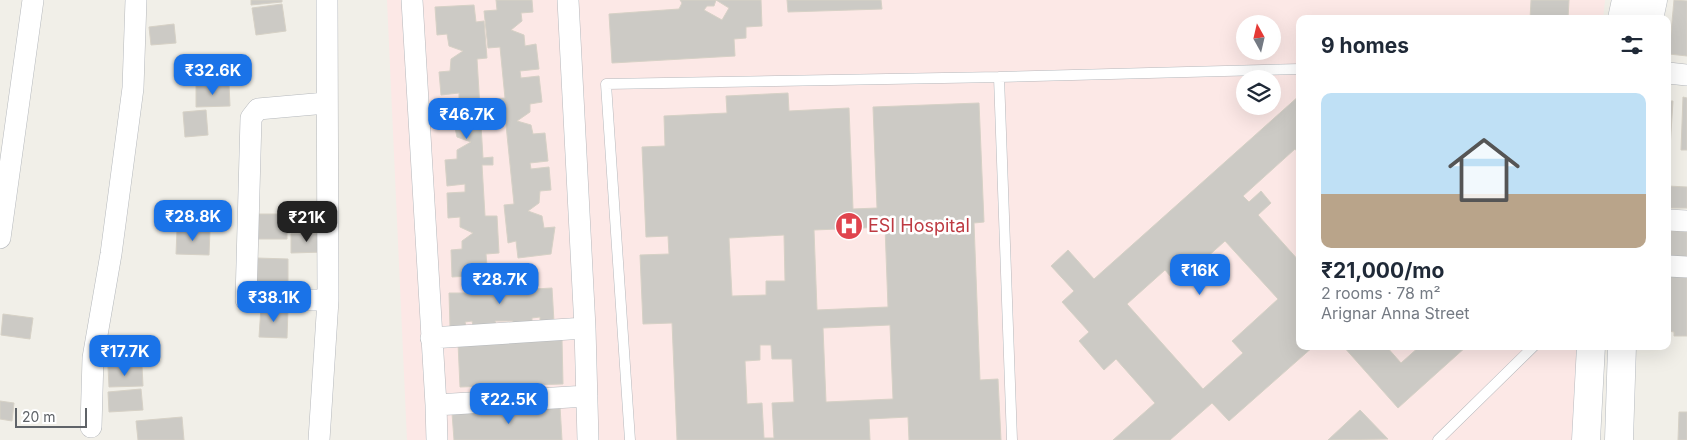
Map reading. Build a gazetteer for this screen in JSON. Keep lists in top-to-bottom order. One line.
{"places":{"hospital":["ESI Hospital"]},"scale_bar":"20 m","north":"top","page":{"heading":"9 homes","price":["₹32.6K","₹46.7K","₹28.8K","₹21K","₹16K","₹28.7K","₹38.1K","₹17.7K","₹22.5K"],"list":[{"name":"₹21,000/mo","note":"2 rooms · 78 m² · Arignar Anna Street"}],"scale":"20 m"}}
